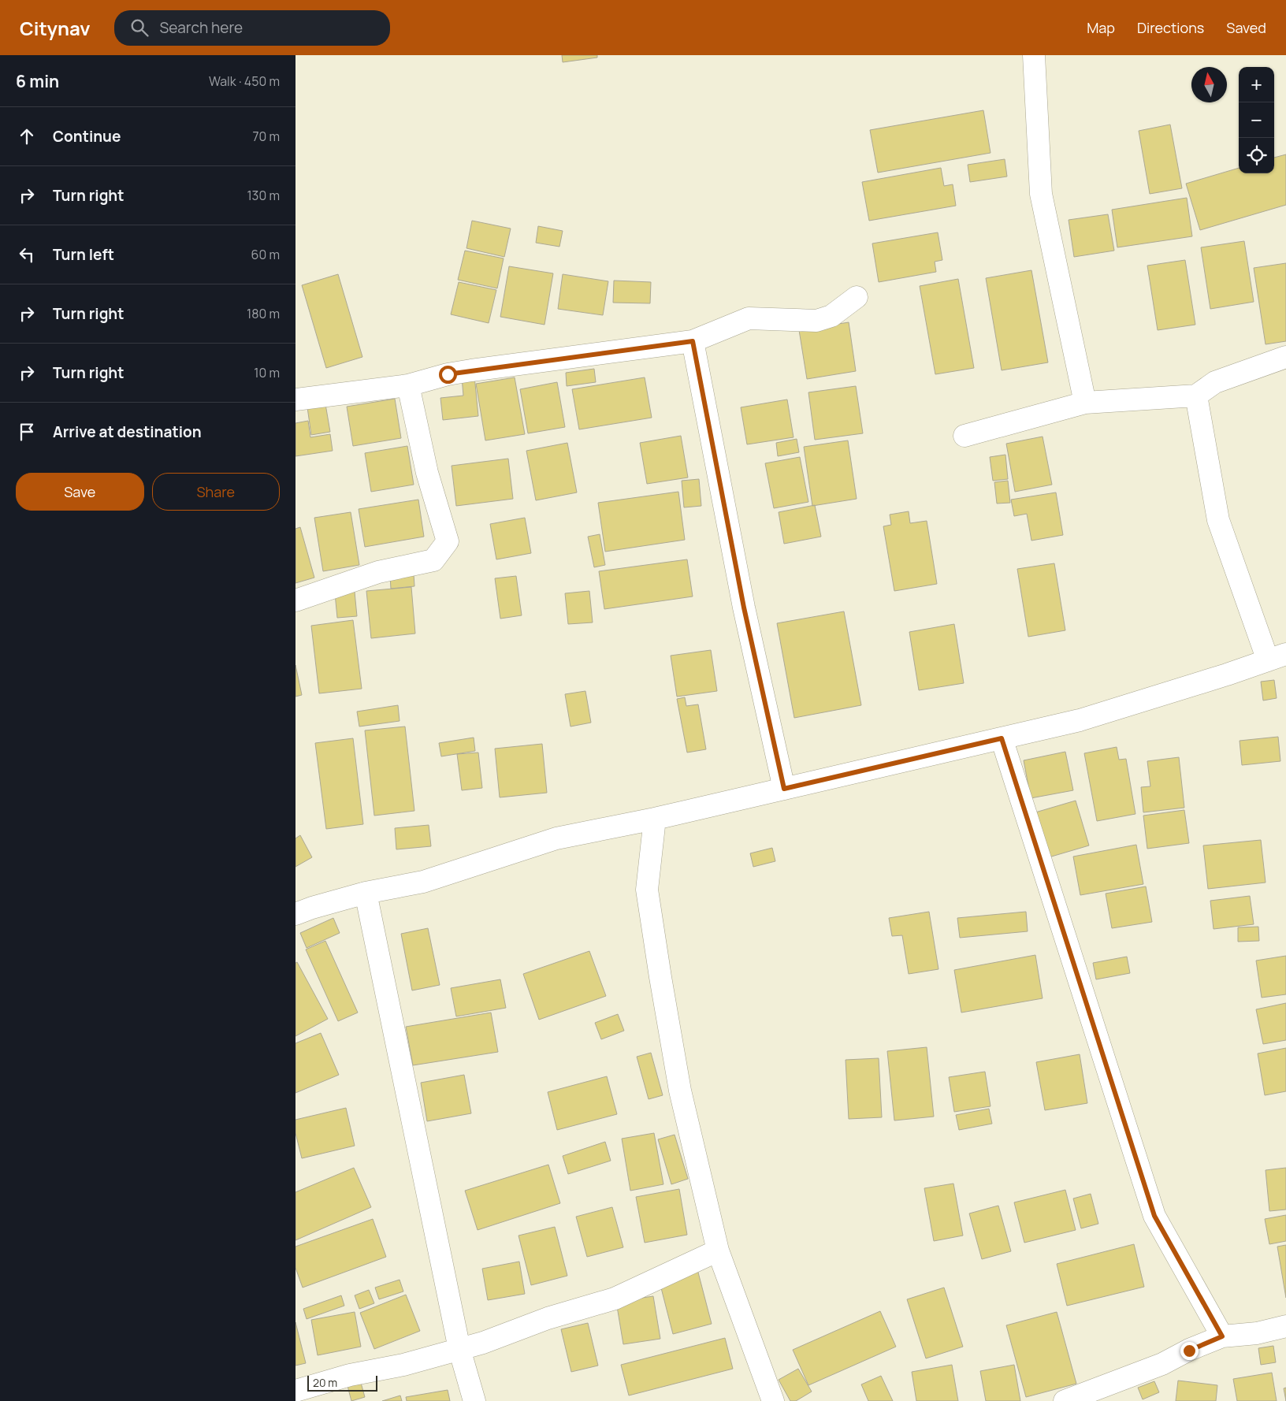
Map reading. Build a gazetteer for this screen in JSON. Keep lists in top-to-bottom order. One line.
{"scale_bar":"20 m","north":"top","page":{"header":"Citynav","search":"Search here","nav":["Map","Directions","Saved"],"heading":["6 min","Walk · 450 m"],"map_buttons":["+","−"],"list":[["Continue","70 m"],["Turn right","130 m"],["Turn left","60 m"],["Turn right","180 m"],["Turn right","10 m"],"Arrive at destination"],"buttons":["Save","Share"],"scale":"20 m"}}
